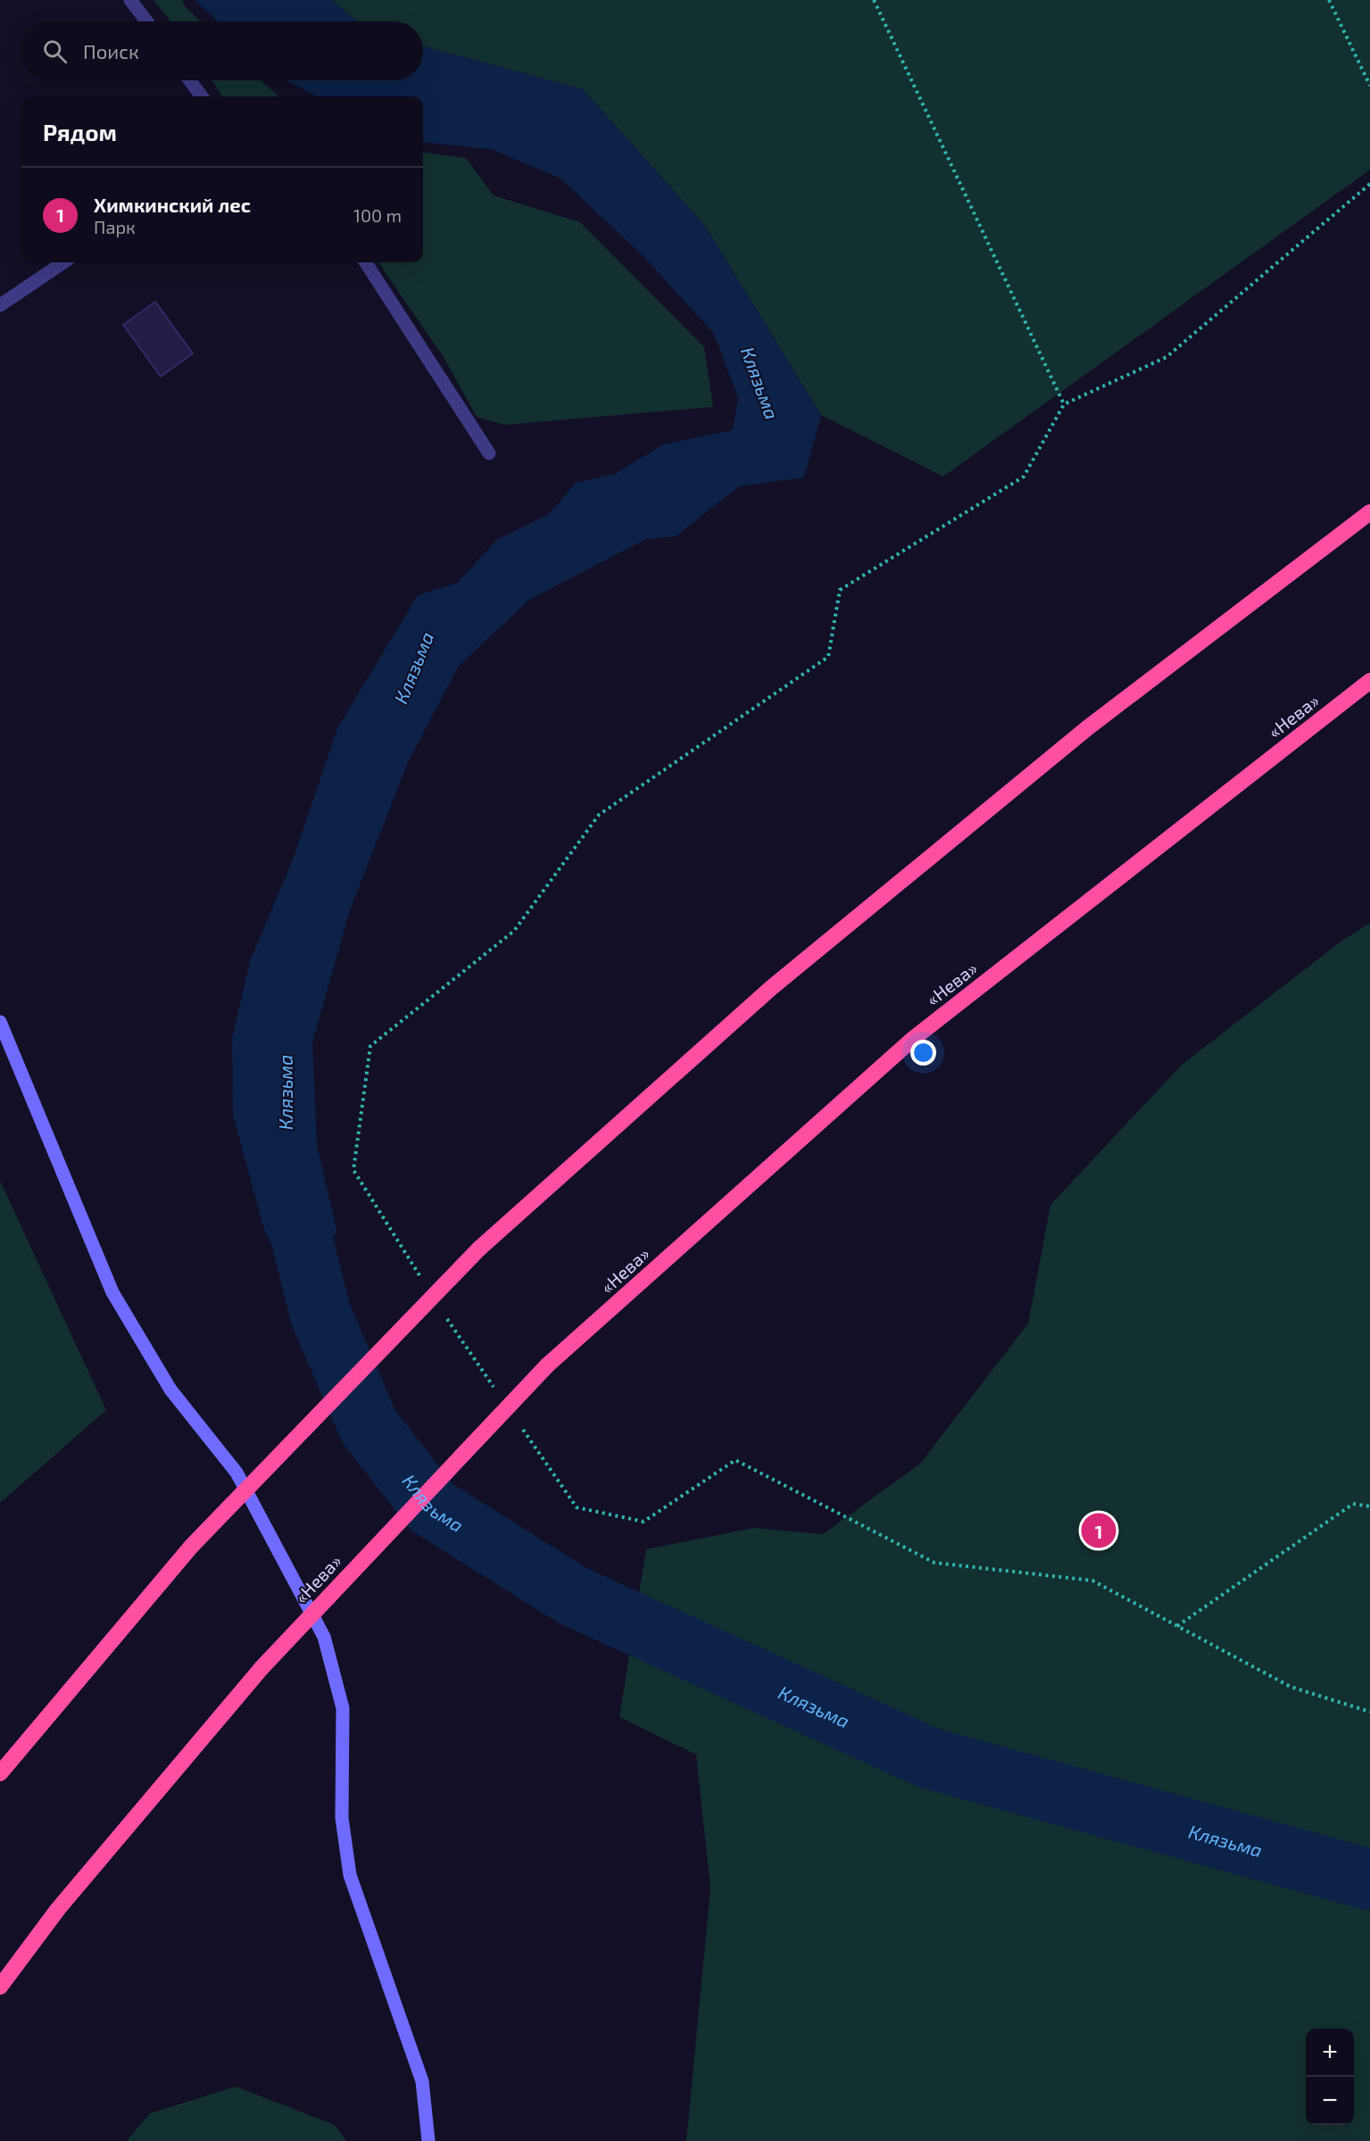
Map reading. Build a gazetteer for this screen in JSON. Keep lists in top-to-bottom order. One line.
{"streets":{"highway":["«Нева»"]},"water":["Клязьма"],"page":{"search":"Поиск","heading":"Рядом","list":[{"mark":"1","name":"Химкинский лес","note":"Парк","value":"100 m"}],"pins":"1","map_buttons":["+","−"]}}
